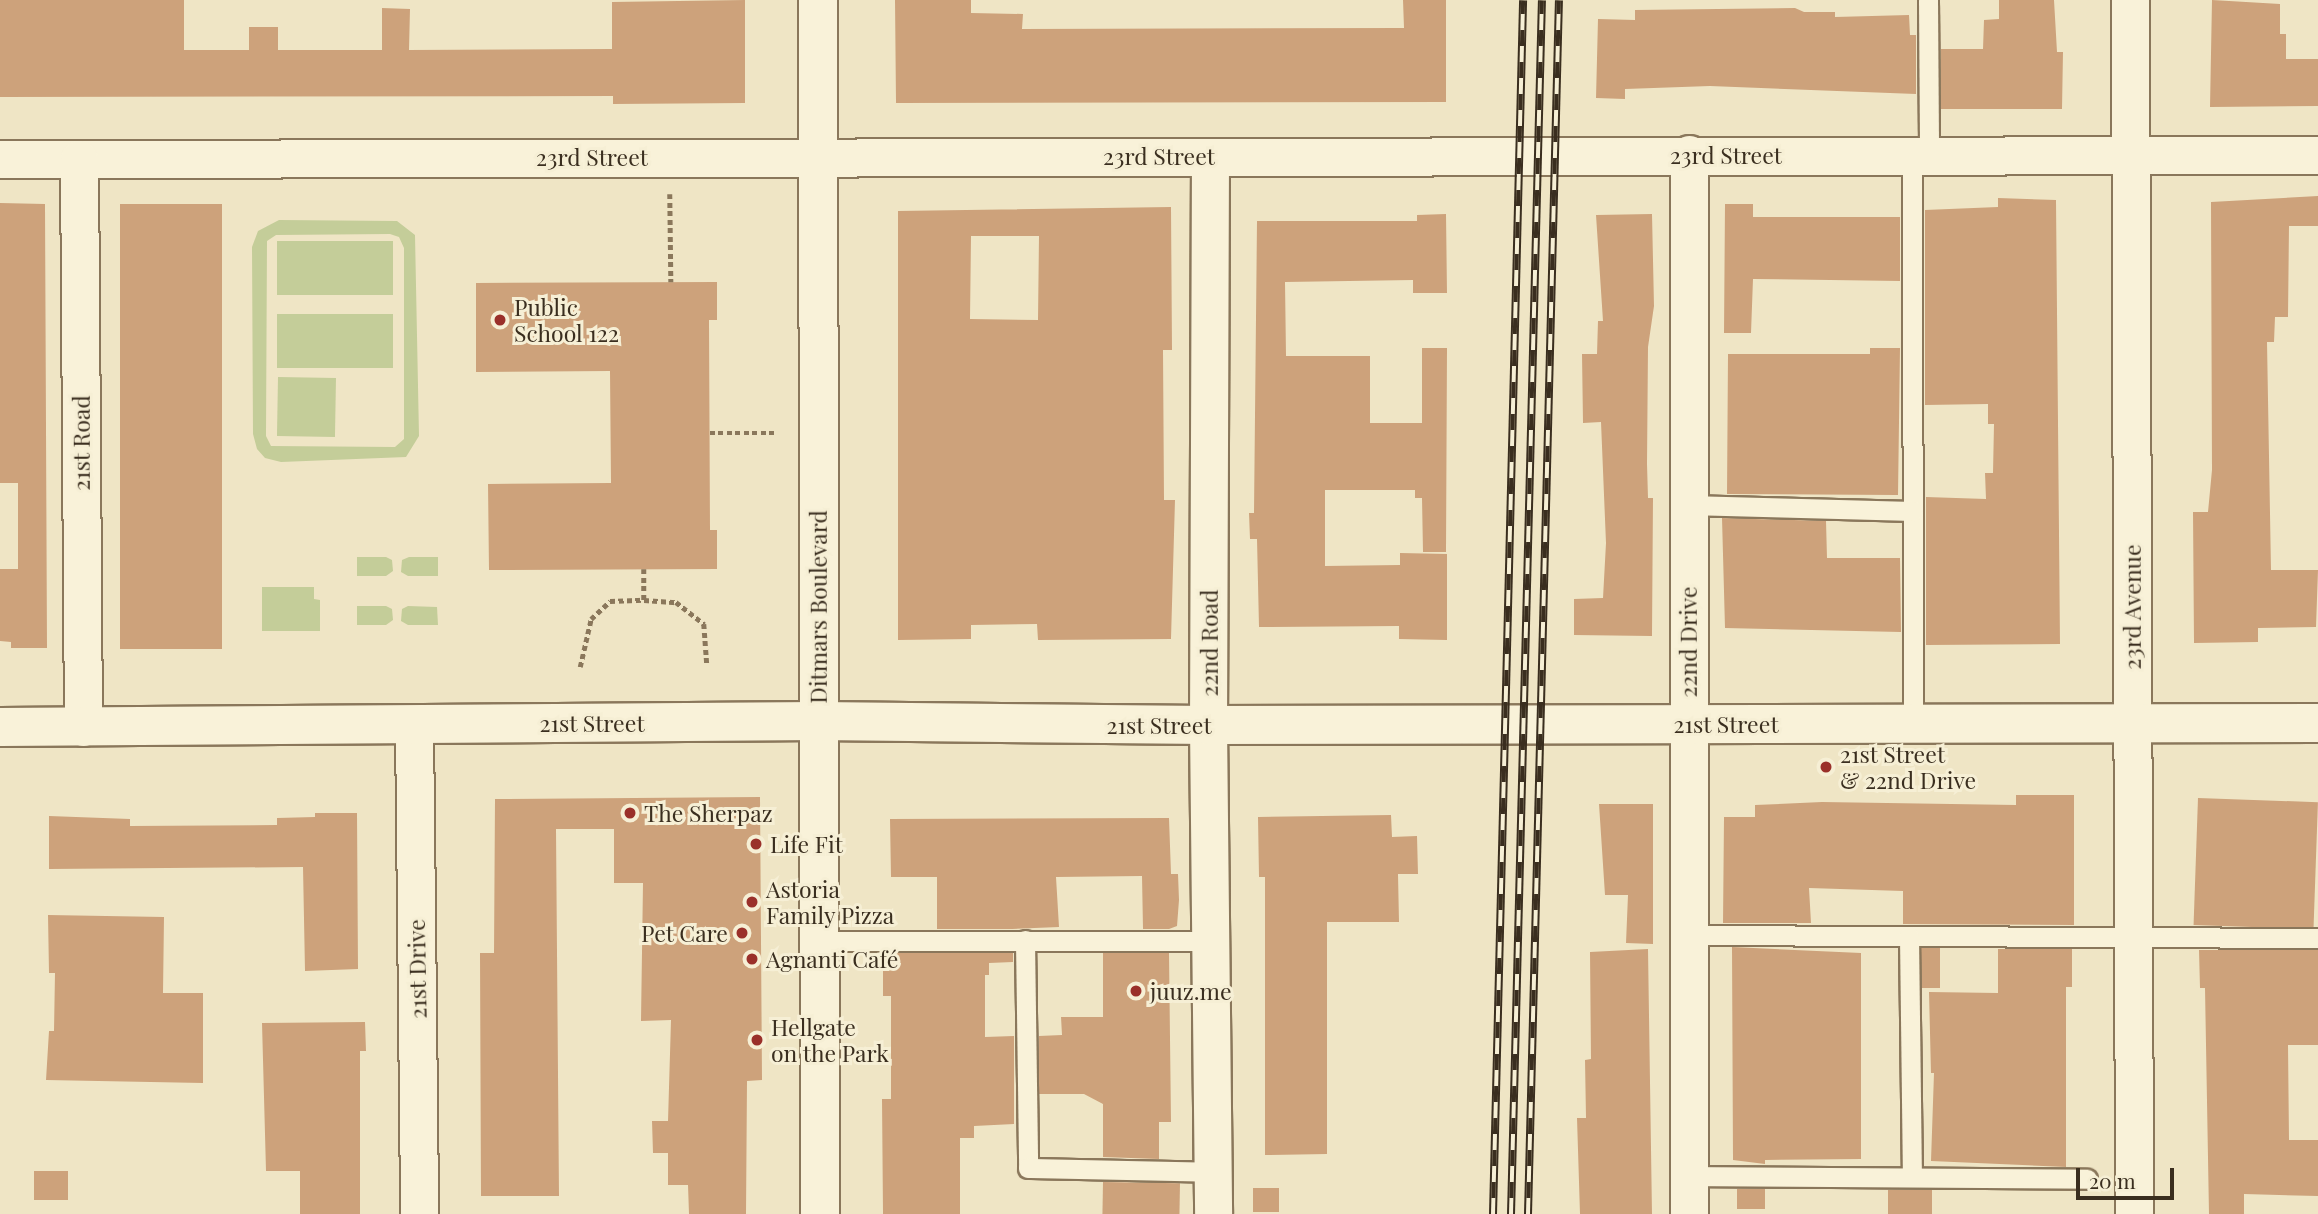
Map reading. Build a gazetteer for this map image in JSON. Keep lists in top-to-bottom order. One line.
{"streets":{"street":["23rd Street","21st Road","Ditmars Boulevard","23rd Avenue","22nd Drive","22nd Road","21st Street","21st Drive"]},"crossings":[["23rd Street","21st Road"],["23rd Street","Ditmars Boulevard"],["23rd Street","23rd Avenue"],["23rd Street","22nd Drive"],["23rd Street","22nd Road"],["21st Road","21st Street"],["Ditmars Boulevard","21st Street"],["23rd Avenue","21st Street"],["22nd Drive","21st Street"],["22nd Road","21st Street"],["21st Street","21st Drive"]],"places":["Public School 122","21st Street & 22nd Drive","The Sherpaz","Life Fit","Astoria Family Pizza","Pet Care","Agnanti Café","juuz.me","Hellgate on the Park"],"scale_bar":"20 m"}
